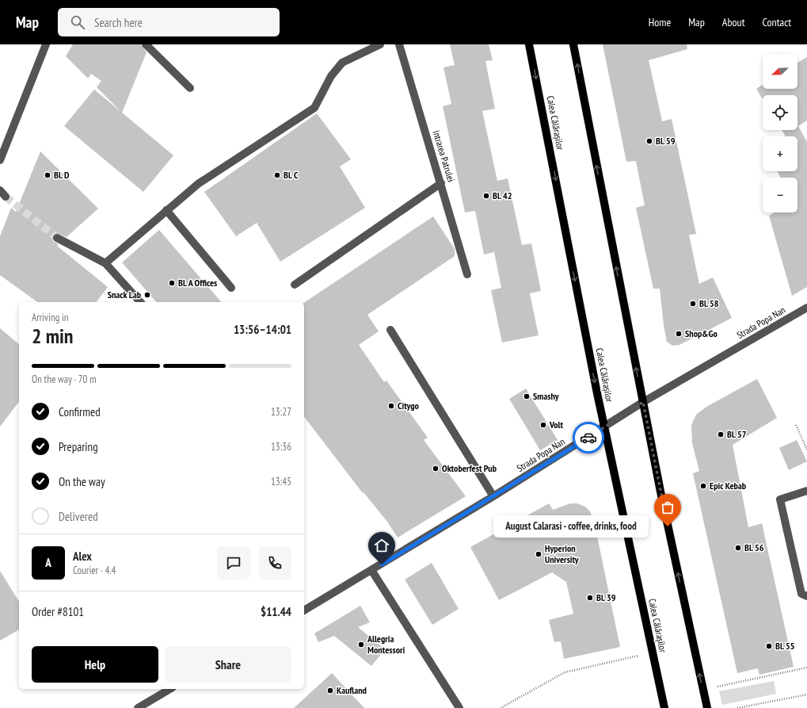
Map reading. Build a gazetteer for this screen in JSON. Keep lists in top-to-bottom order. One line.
{"streets":{"main road":["Calea Călărașilor"],"street":["Intrarea Patrulei","Strada Popa Nan"]},"crossings":[["Calea Călărașilor","Strada Popa Nan"]],"places":["Bl. 59","Bl. D","Bl. C","Bl. 42","Bl. A Offices","Snack Lab","Bl. 58","Shop&Go","Smashy","Citygo","Volt","Bl. 57","Oktoberfest Pub","Epic Kebab","August Calarasi - coffee, drinks, food","Bl. 56","Hyperion University","Bl. 39","Allegria Montessori","Bl. 55","Kaufland"],"north":"bottom left","page":{"header":"Map","search":"Search here","nav":["Home","Map","About","Contact"],"map_buttons":["+","−"],"heading":["2 min","Arriving in","13:56–14:01"],"panel":["Alex","Courier · 4.4","Order #8101","$11.44"],"bar":"On the way · 70 m","list":[["Confirmed","13:27"],["Preparing","13:36"],["On the way","13:45"],"Delivered"],"bubble":"August Calarasi - coffee, drinks, food","round":"A","buttons":["Help","Share"]}}
